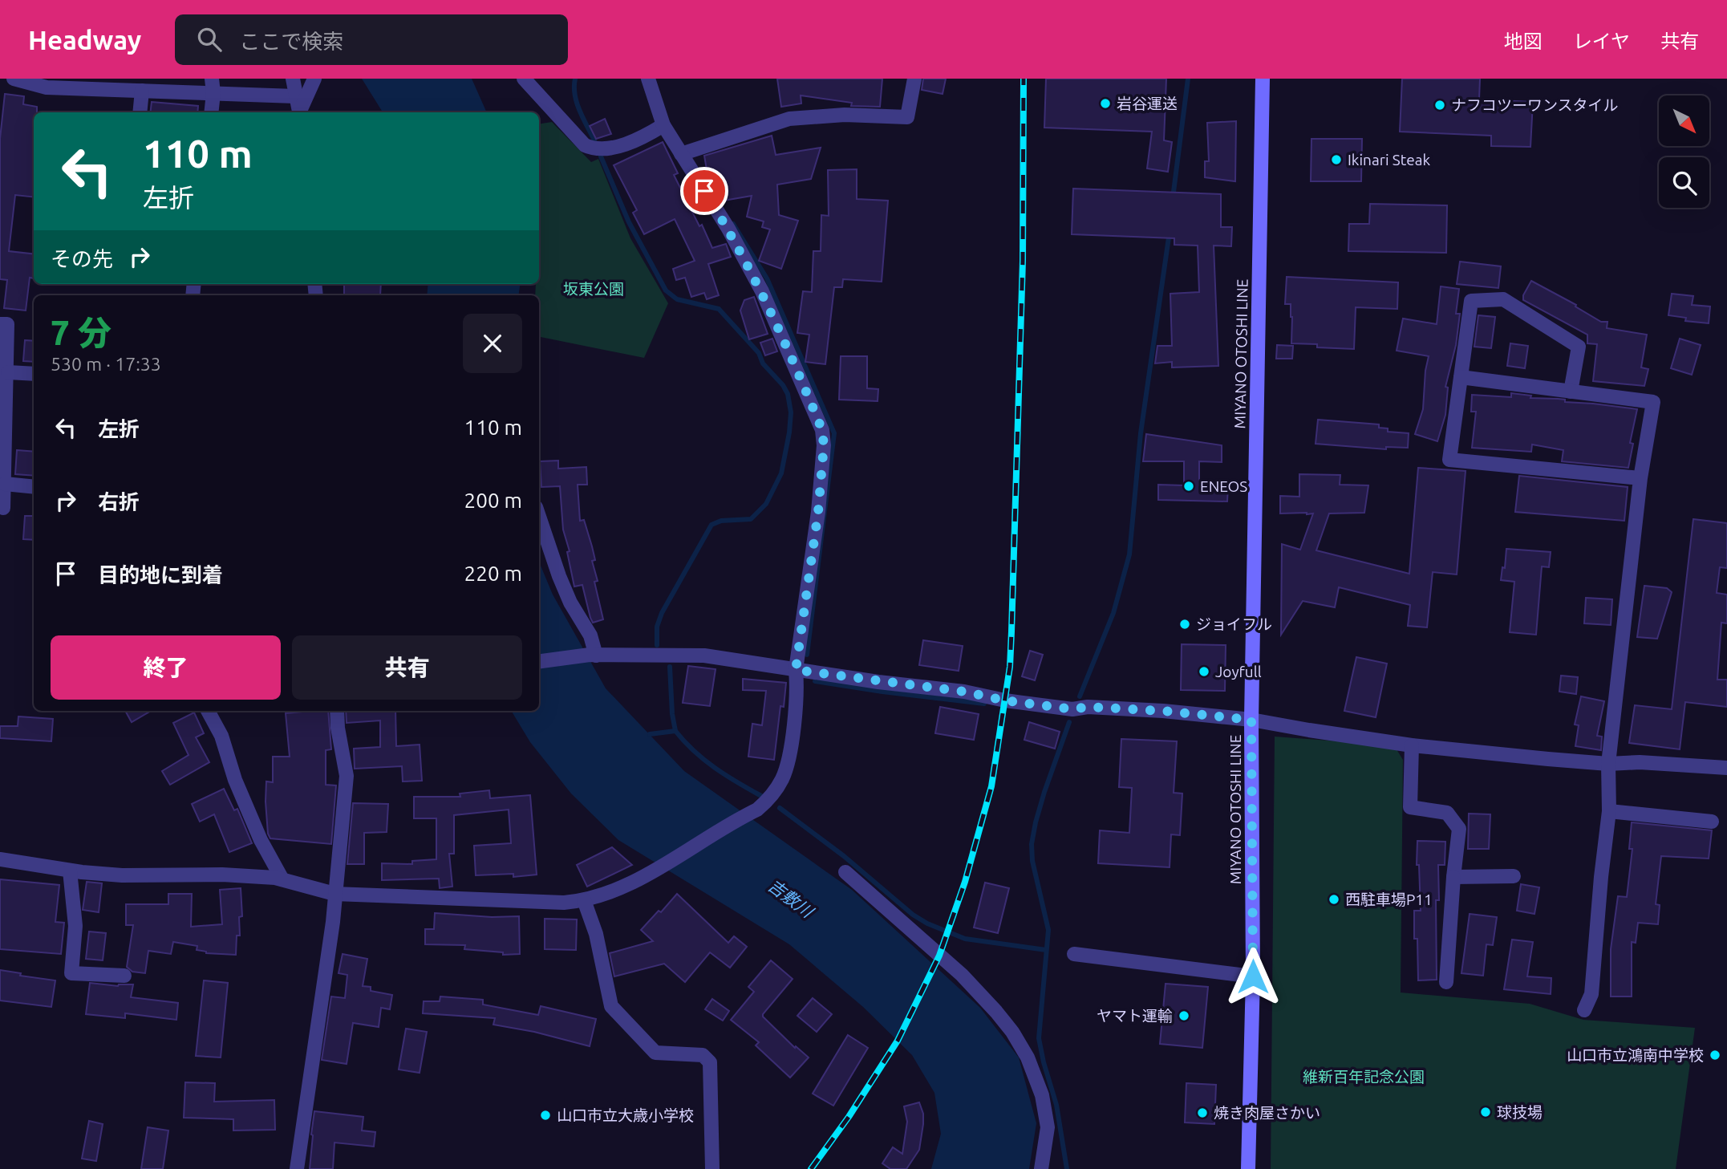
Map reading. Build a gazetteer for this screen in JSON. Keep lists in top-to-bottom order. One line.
{"streets":{"main road":["MIYANO OTOSHI LINE"]},"water":["吉敷川"],"parks":["坂東公園","維新百年記念公園"],"places":["岩谷運送","ナフコツーワンスタイル","Ikinari Steak","ENEOS","ジョイフル","Joyfull","西駐車場P11","ヤマト運輸","山口市立鴻南中学校","球技場","焼き肉屋さかい","山口市立大歳小学校"],"north":"bottom right","page":{"header":"Headway","search":"ここで検索","nav":["地図","レイヤ","共有"],"turn":["110 m","左折"],"then":"その先","heading":["7 分","530 m · 17:33"],"list":[{"name":"左折","value":"110 m"},{"name":"右折","value":"200 m"},{"name":"目的地に到着","value":"220 m"}],"buttons":["終了","共有"]}}
